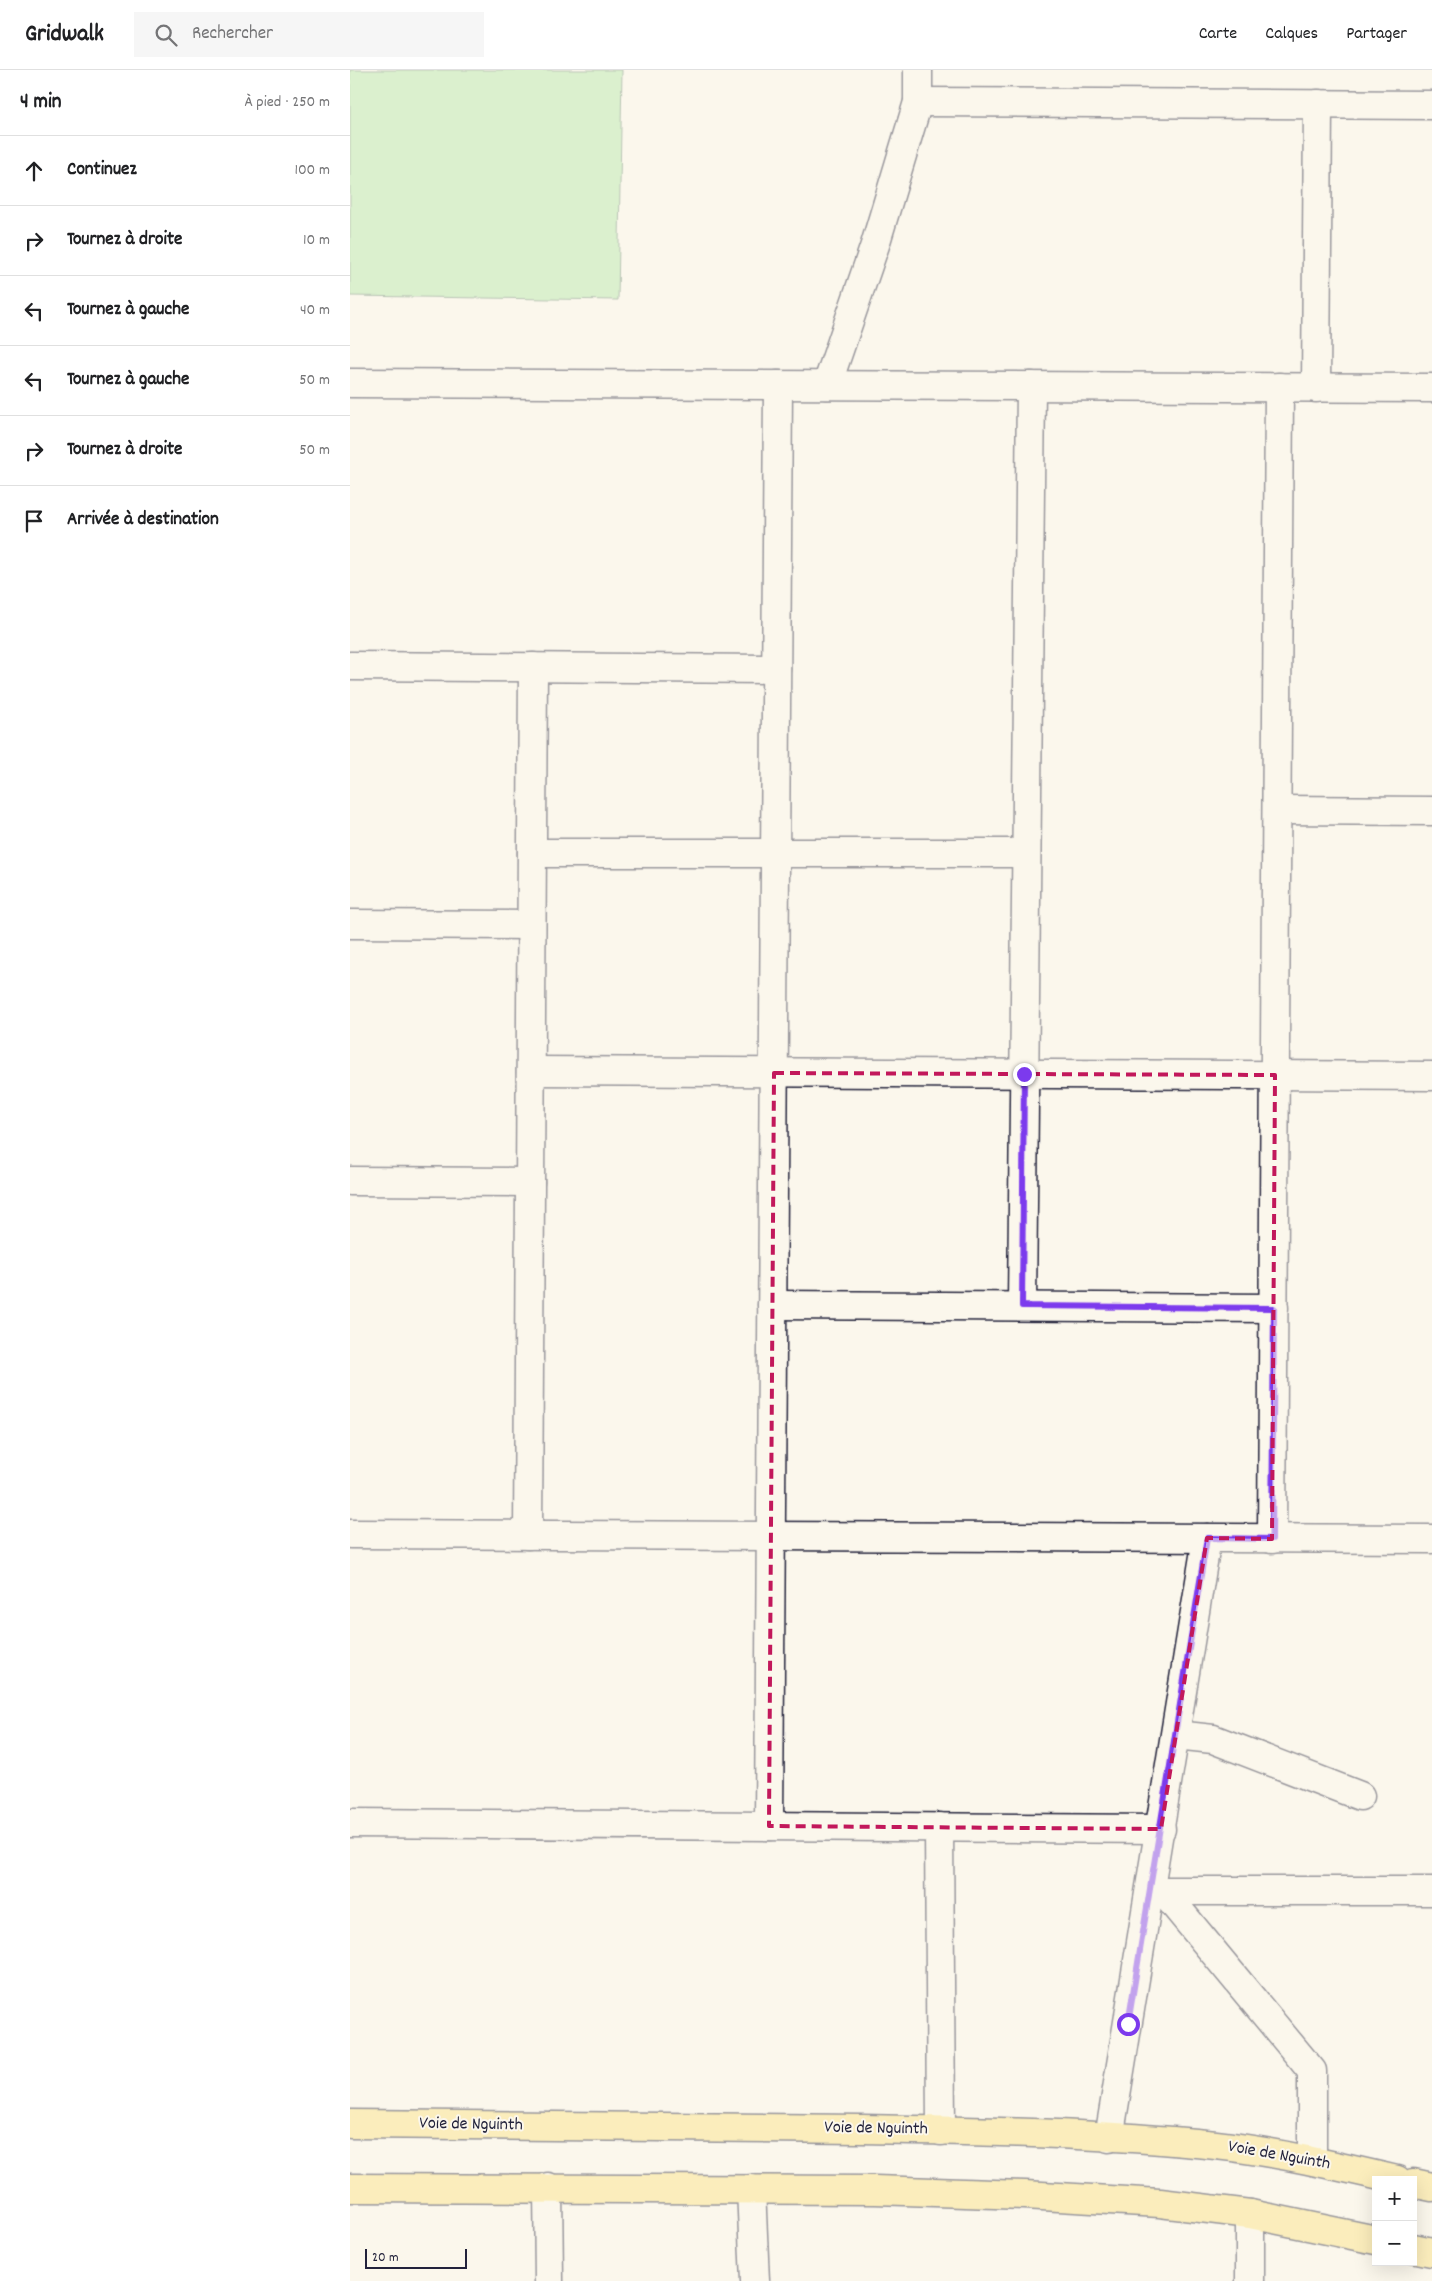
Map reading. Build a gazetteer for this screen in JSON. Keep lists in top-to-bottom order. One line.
{"streets":{"highway":["Voie de Nguinth"]},"scale_bar":"20 m","page":{"header":"Gridwalk","search":"Rechercher","nav":["Carte","Calques","Partager"],"heading":["4 min","À pied · 250 m"],"list":[["Continuez","100 m"],["Tournez à droite","10 m"],["Tournez à gauche","40 m"],["Tournez à gauche","50 m"],["Tournez à droite","50 m"],"Arrivée à destination"],"map_buttons":["+","−"],"scale":"20 m"}}
